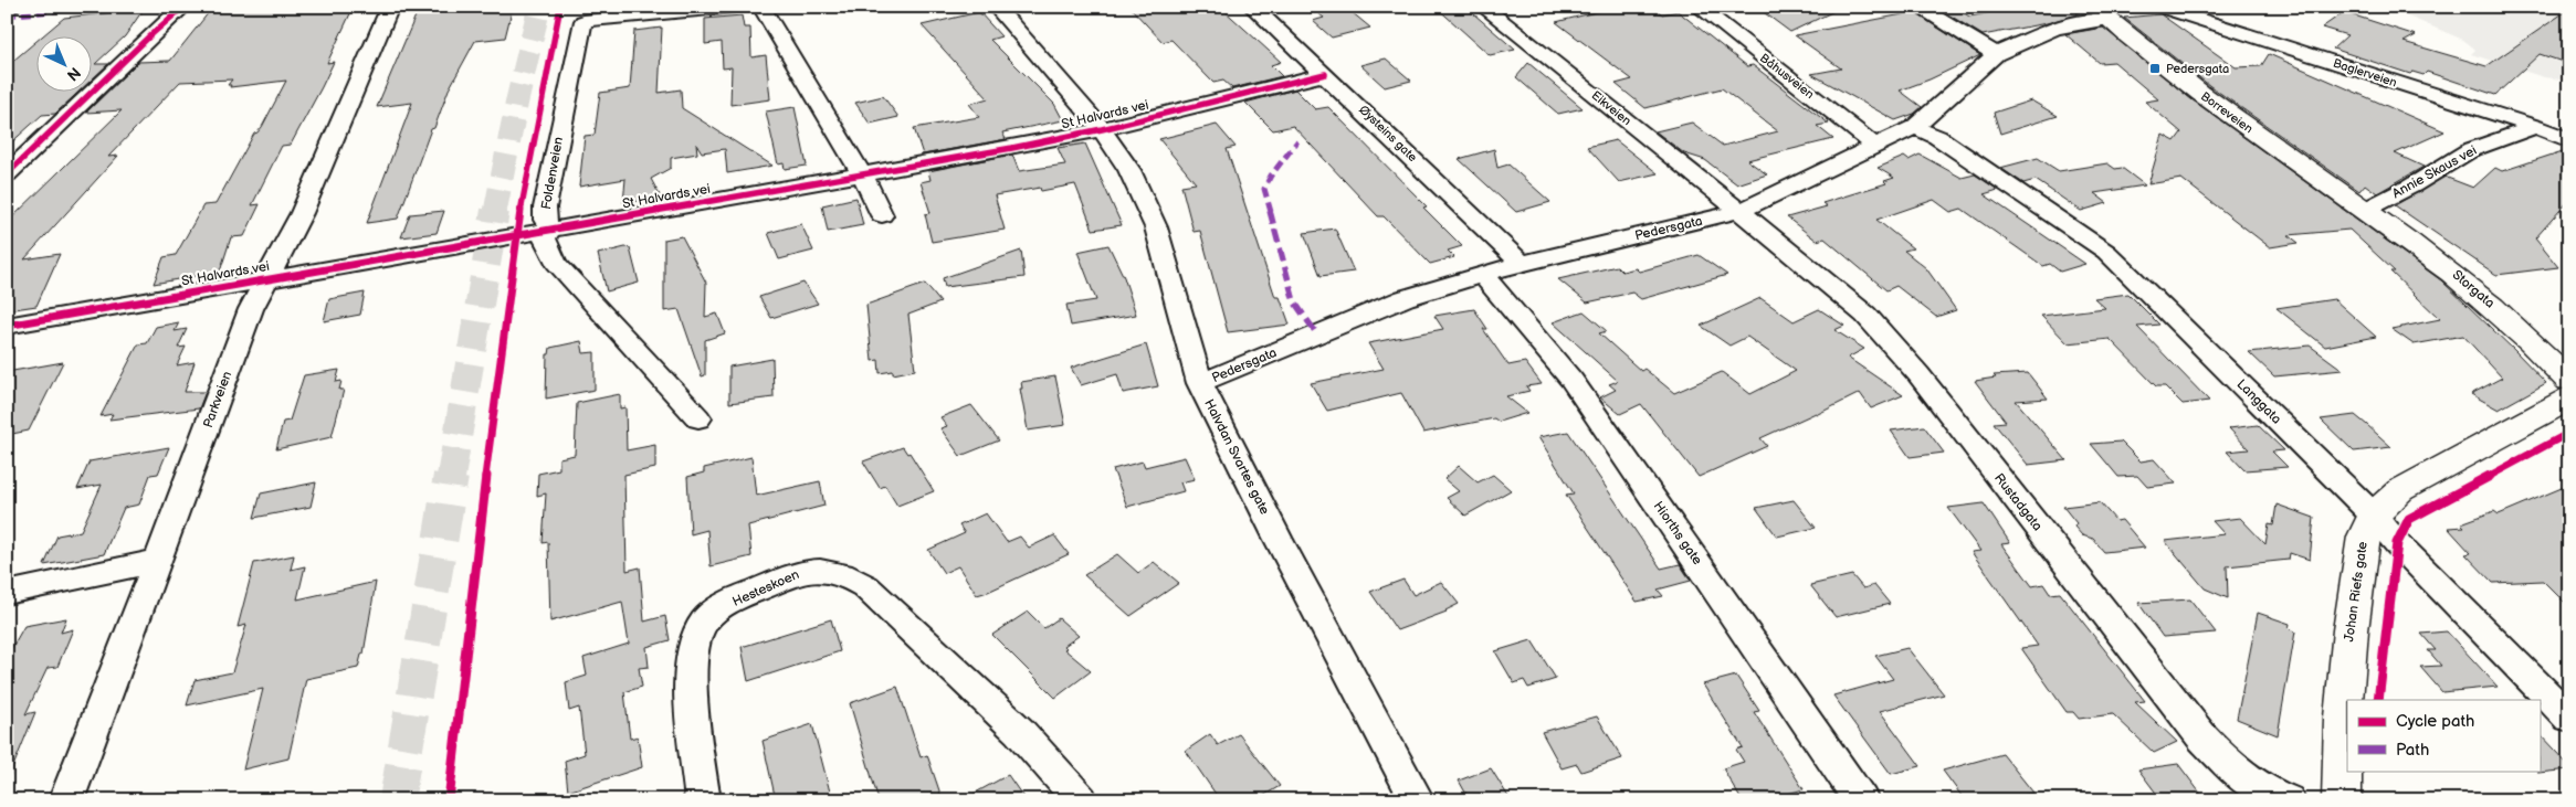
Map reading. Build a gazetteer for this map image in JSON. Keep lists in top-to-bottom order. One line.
{"streets":{"main road":["Borreveien","Storgata","Johan Riefs gate"],"street":["Baglerveien","Båhusveien","Eikveien","St Halvards vei","Øysteins gate","Annie Skaus vei","Foldenveien","Pedersgata","Parkveien","Langgata","Halvdan Svartes gate","Rustadgata","Hiorths gate","Hesteskoen"]},"crossings":[["Baglerveien","Annie Skaus vei"],["Båhusveien","Pedersgata"],["Eikveien","Pedersgata"],["Eikveien","Rustadgata"],["Borreveien","Annie Skaus vei"],["Borreveien","Pedersgata"],["Borreveien","Storgata"],["St Halvards vei","Øysteins gate"],["St Halvards vei","Foldenveien"],["St Halvards vei","Parkveien"],["St Halvards vei","Halvdan Svartes gate"],["Øysteins gate","Pedersgata"],["Annie Skaus vei","Storgata"],["Pedersgata","Langgata"],["Pedersgata","Halvdan Svartes gate"],["Pedersgata","Rustadgata"],["Pedersgata","Hiorths gate"],["Langgata","Johan Riefs gate"]],"places":{"transit":["Pedersgata"]},"legend":["Cycle path","Path"],"north":"bottom right"}
